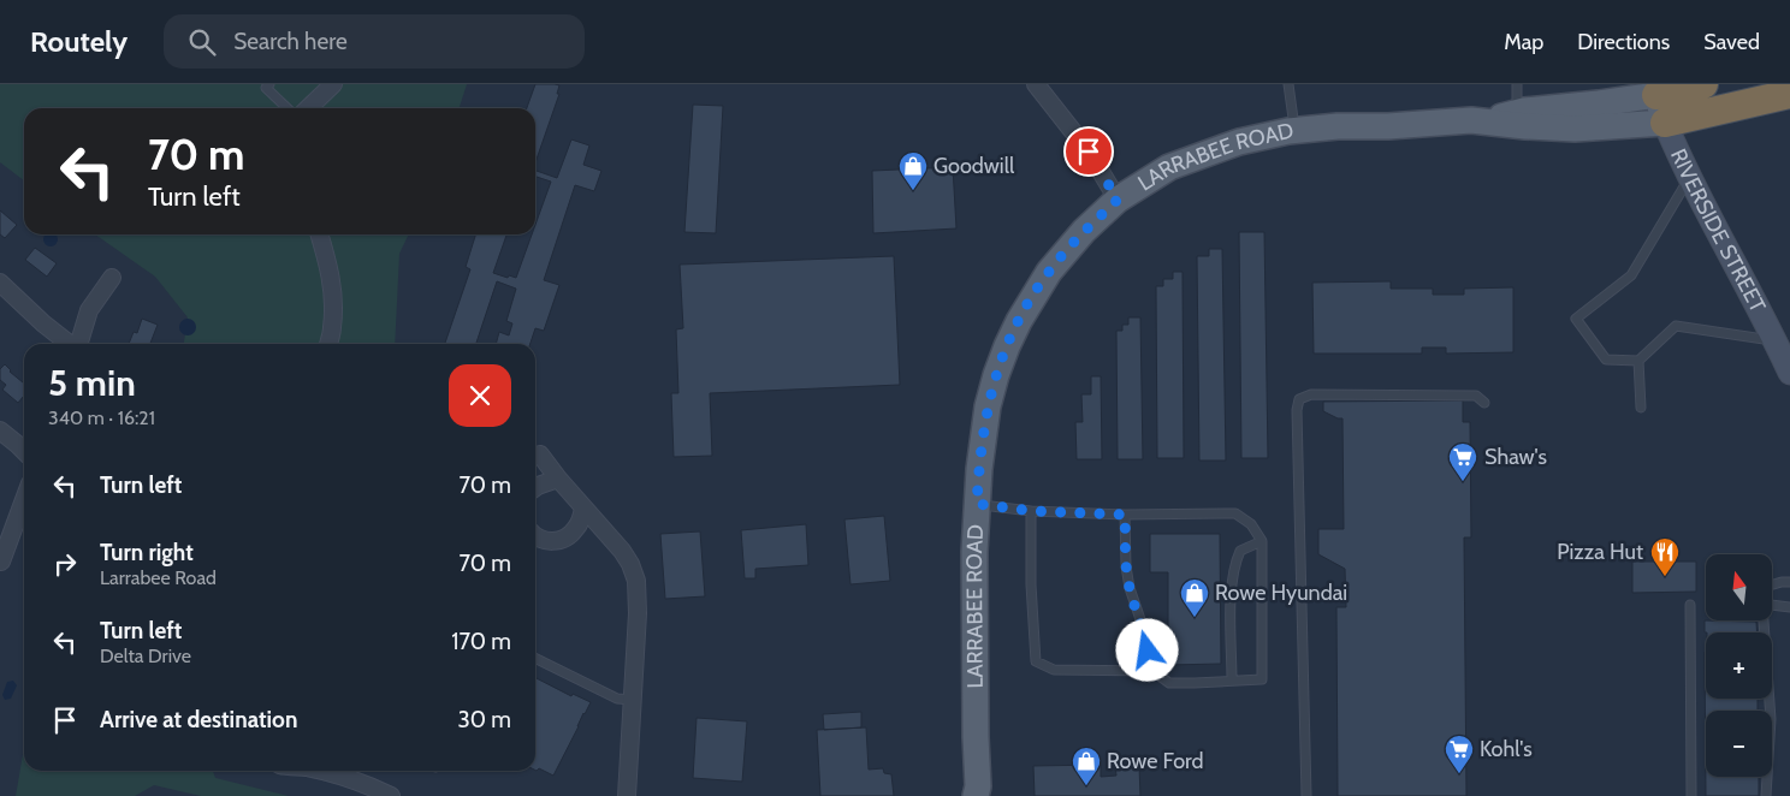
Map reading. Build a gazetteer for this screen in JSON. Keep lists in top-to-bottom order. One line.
{"streets":{"main road":["LARRABEE ROAD","RIVERSIDE STREET"]},"crossings":[["LARRABEE ROAD","RIVERSIDE STREET"]],"places":{"shop":["Goodwill","Rowe Hyundai","Rowe Ford"],"supermarket":["Shaw's","Kohl's"],"restaurant":["Pizza Hut"]},"north":"top","page":{"header":"Routely","search":"Search here","nav":["Map","Directions","Saved"],"turn":["70 m","Turn left"],"heading":["5 min","340 m · 16:21"],"list":[{"name":"Turn left","value":"70 m"},{"name":"Turn right","note":"Larrabee Road","value":"70 m"},{"name":"Turn left","note":"Delta Drive","value":"170 m"},{"name":"Arrive at destination","value":"30 m"}],"map_buttons":["+","−"]}}
